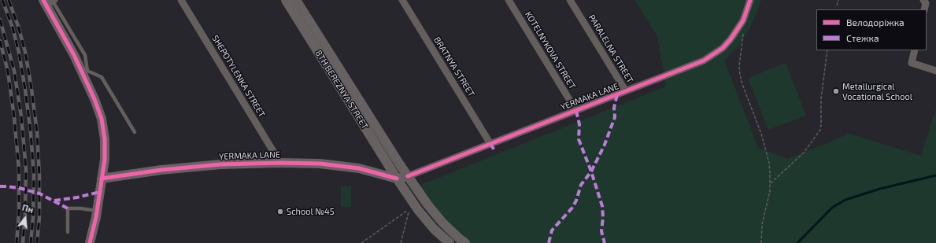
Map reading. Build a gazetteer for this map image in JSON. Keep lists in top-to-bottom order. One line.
{"streets":{"main road":["8TH BEREZNYA STREET","YERMAKA LANE"],"street":["PARALELNA STREET","KOTELNYKOVA STREET","BRATNYA STREET","SHEPOTYLENKA STREET"]},"crossings":[["PARALELNA STREET","YERMAKA LANE"],["KOTELNYKOVA STREET","YERMAKA LANE"],["BRATNYA STREET","YERMAKA LANE"],["SHEPOTYLENKA STREET","YERMAKA LANE"],["8TH BEREZNYA STREET","YERMAKA LANE"]],"places":["Metallurgical Vocational School","School №45"],"legend":["Велодоріжка","Стежка"],"north":"top"}
